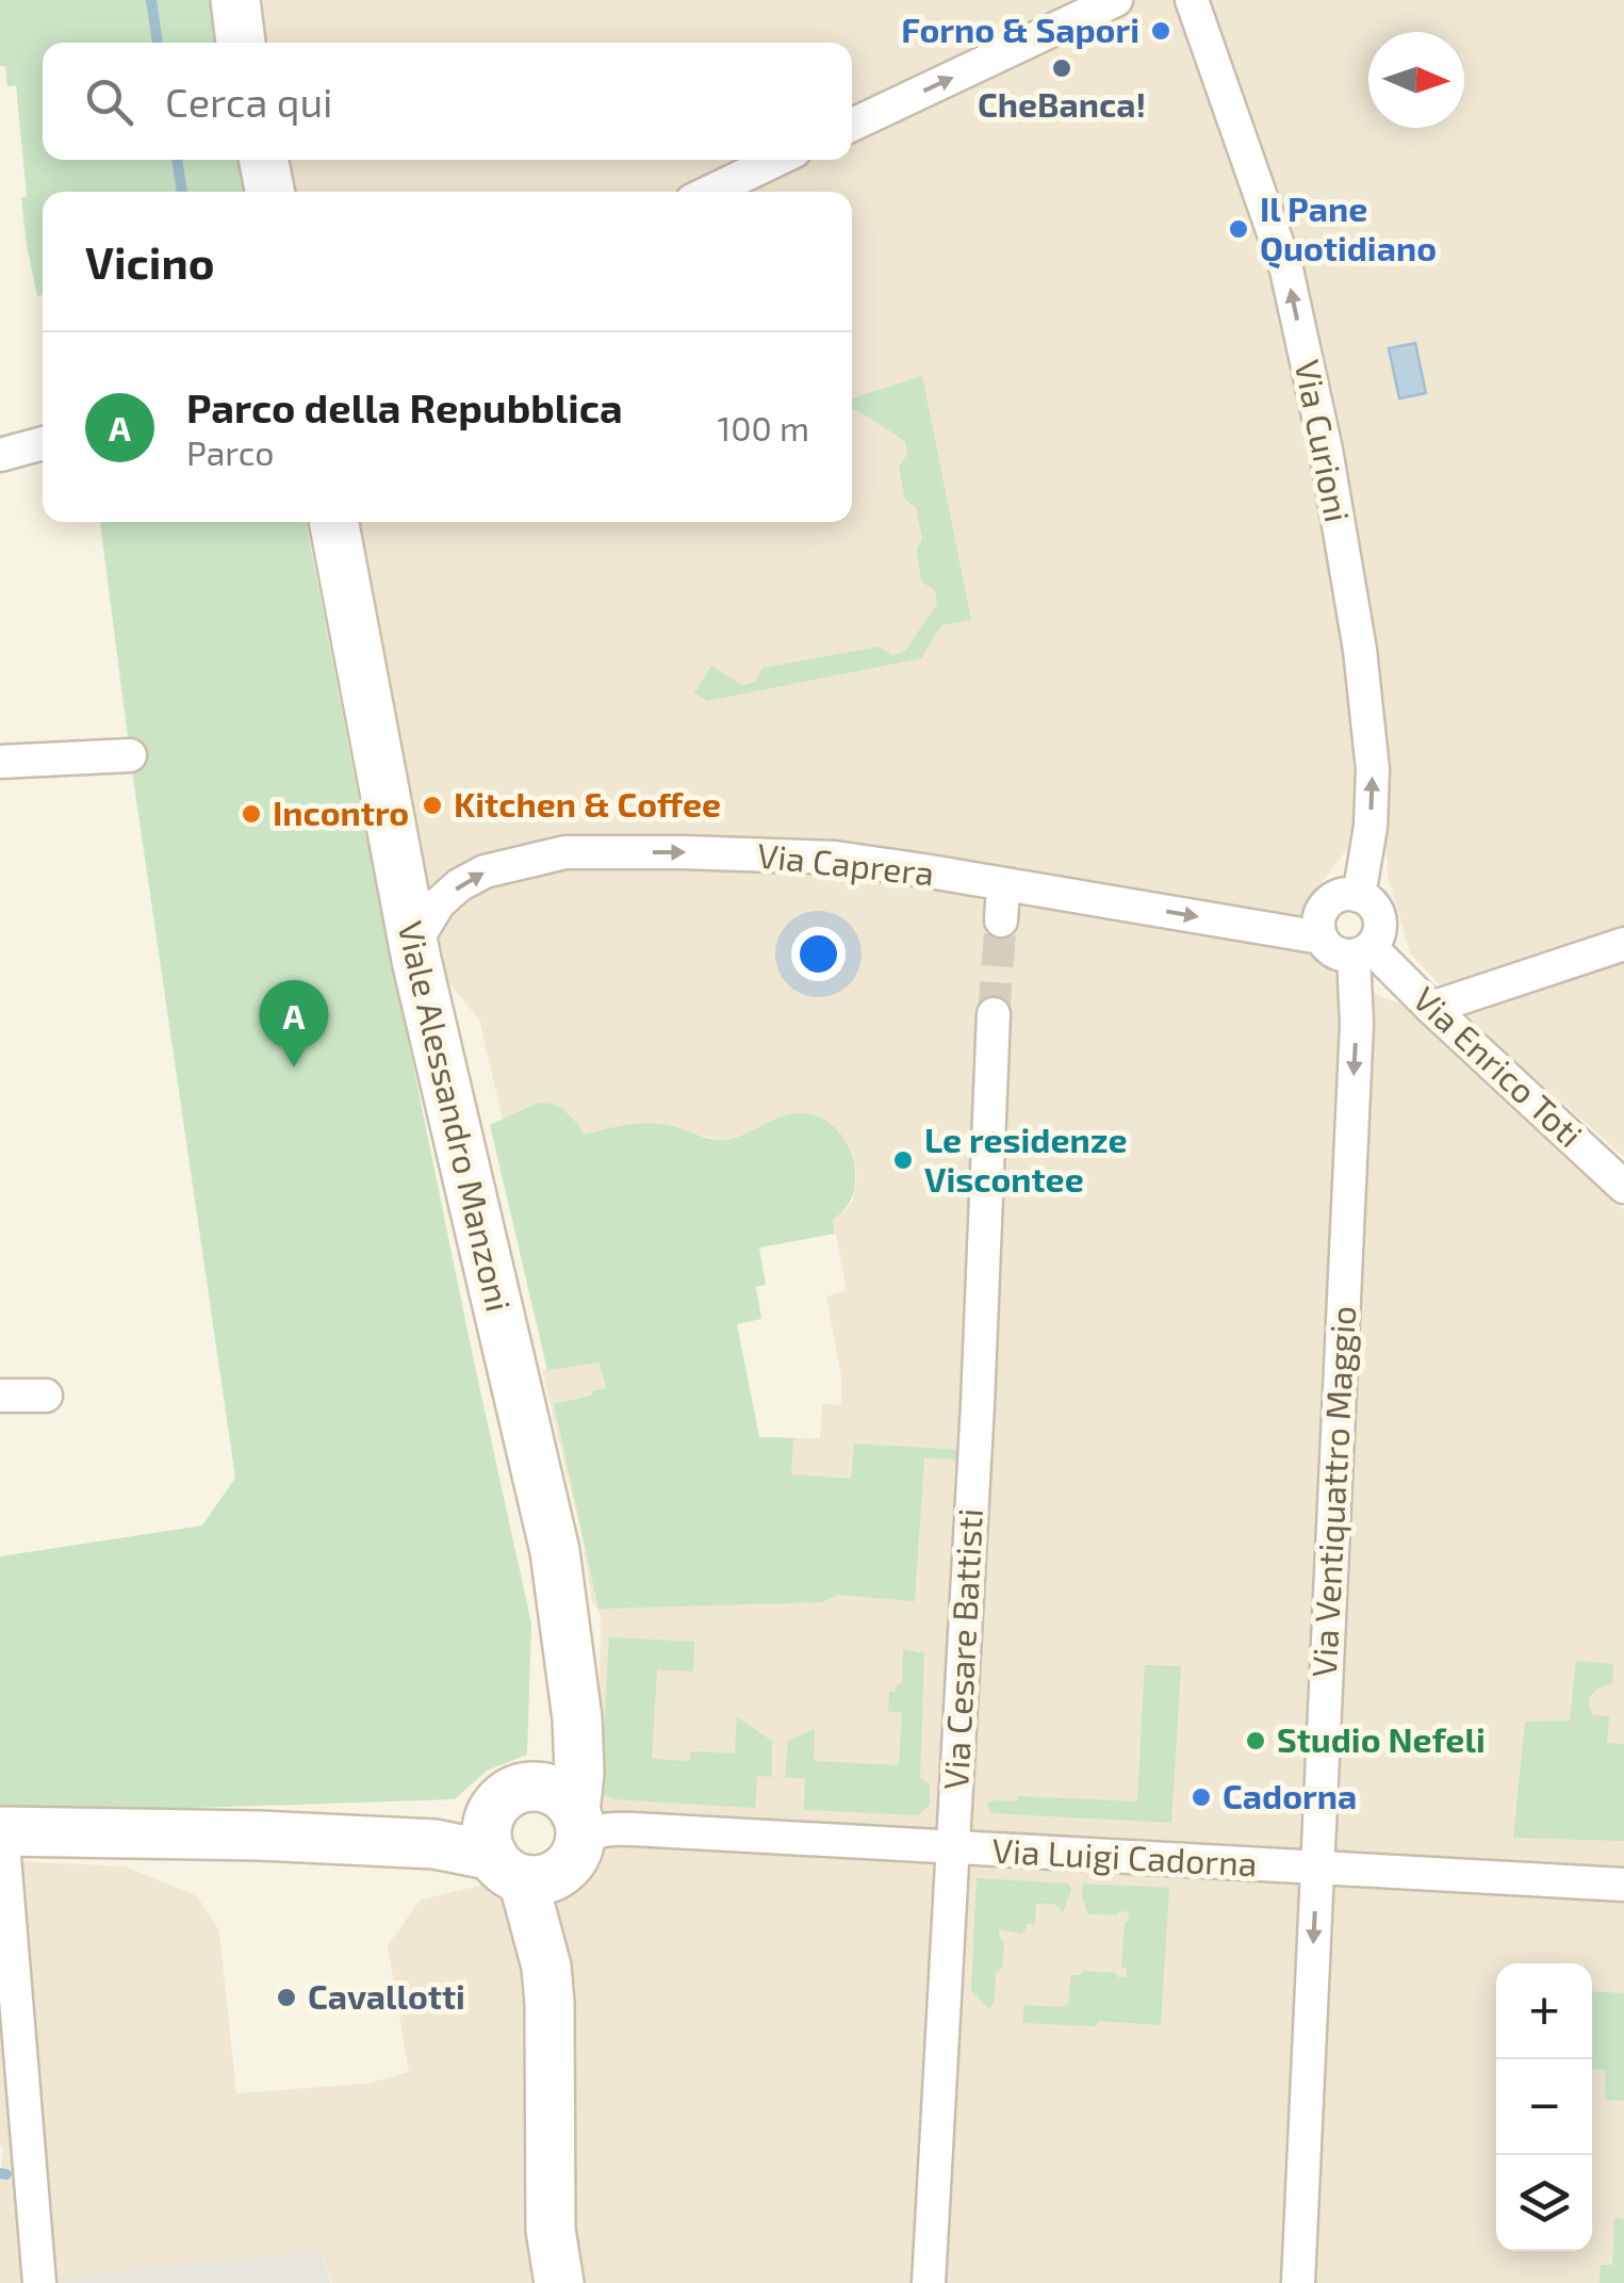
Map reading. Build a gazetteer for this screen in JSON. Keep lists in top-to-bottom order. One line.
{"streets":{"street":["Via Curioni","Via Caprera","Via Enrico Toti","Viale Alessandro Manzoni","Via Ventiquattro Maggio","Via Cesare Battisti","Via Luigi Cadorna"]},"crossings":[["Via Curioni","Via Caprera"],["Via Curioni","Via Enrico Toti"],["Via Curioni","Via Ventiquattro Maggio"],["Via Caprera","Via Enrico Toti"],["Via Caprera","Viale Alessandro Manzoni"],["Via Caprera","Via Ventiquattro Maggio"],["Via Enrico Toti","Via Ventiquattro Maggio"],["Viale Alessandro Manzoni","Via Luigi Cadorna"],["Via Ventiquattro Maggio","Via Luigi Cadorna"],["Via Cesare Battisti","Via Luigi Cadorna"]],"one_way":["Via Curioni","Via Caprera","Via Ventiquattro Maggio"],"places":["Forno & Sapori","CheBanca!","Il Pane Quotidiano","Kitchen & Coffee","Incontro","Le residenze Viscontee","Studio Nefeli","Cadorna","Cavallotti"],"north":"right","page":{"search":"Cerca qui","heading":"Vicino","list":[{"mark":"A","name":"Parco della Repubblica","note":"Parco","value":"100 m"}],"pins":"A","map_buttons":["+","−"]}}
